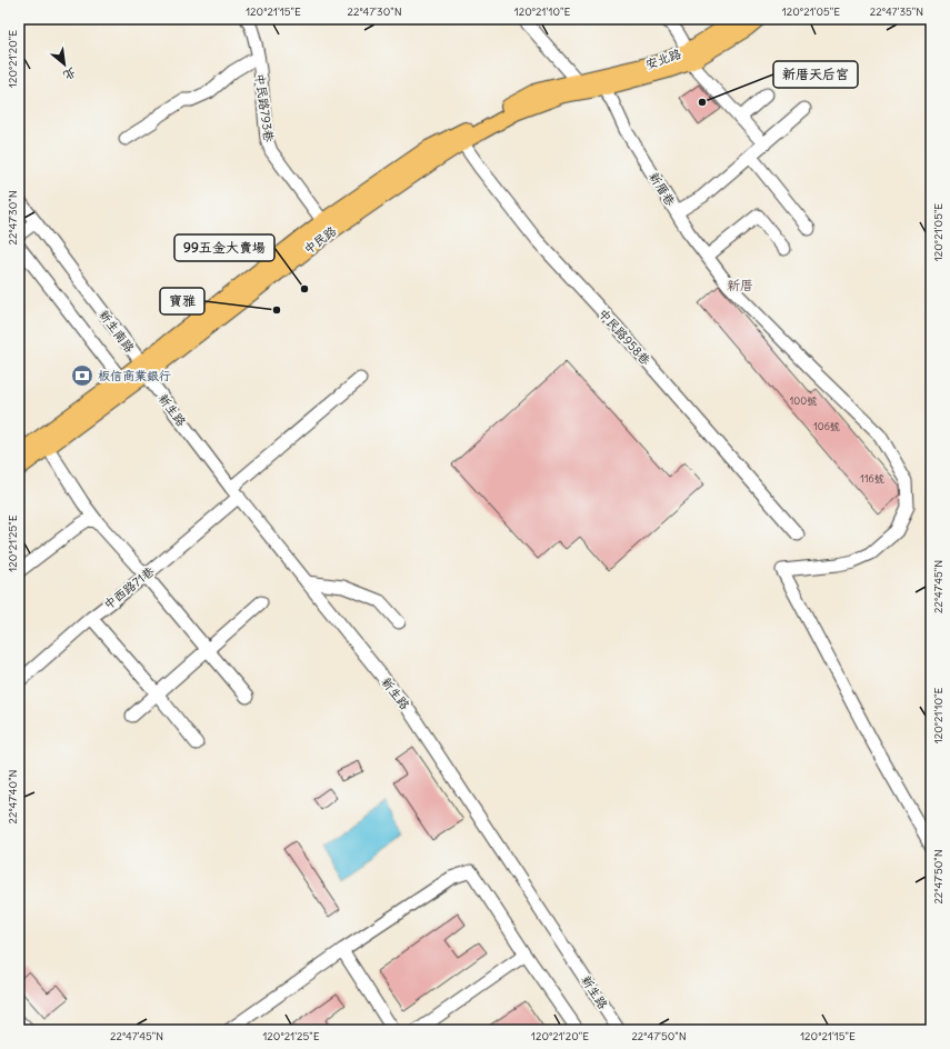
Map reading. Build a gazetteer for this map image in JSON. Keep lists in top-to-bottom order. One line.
{"streets":{"main road":["安北路","中民路"],"street":["中民路793巷","新厝巷","新生南路","中民路958巷","新生路","中西路71巷"]},"crossings":[["安北路","新厝巷"],["安北路","中民路"],["中民路793巷","中民路"],["新厝巷","中民路"],["中民路","新生南路"],["中民路","中民路958巷"],["中民路","新生路"],["新生南路","新生路"],["新生路","中西路71巷"]],"districts":["新厝"],"places":{"other":["新厝天后宮","99五金大賣場","寶雅"],"bank":["板信商業銀行"]},"house_numbers":["100號","106號","116號"],"north":"bottom right","coordinates":["120°21'15\"E","22°47'30\"N","120°21'10\"E","120°21'05\"E","22°47'35\"N","120°21'20\"E","120°21'25\"E","22°47'45\"N","22°47'40\"N","22°47'50\"N"]}
